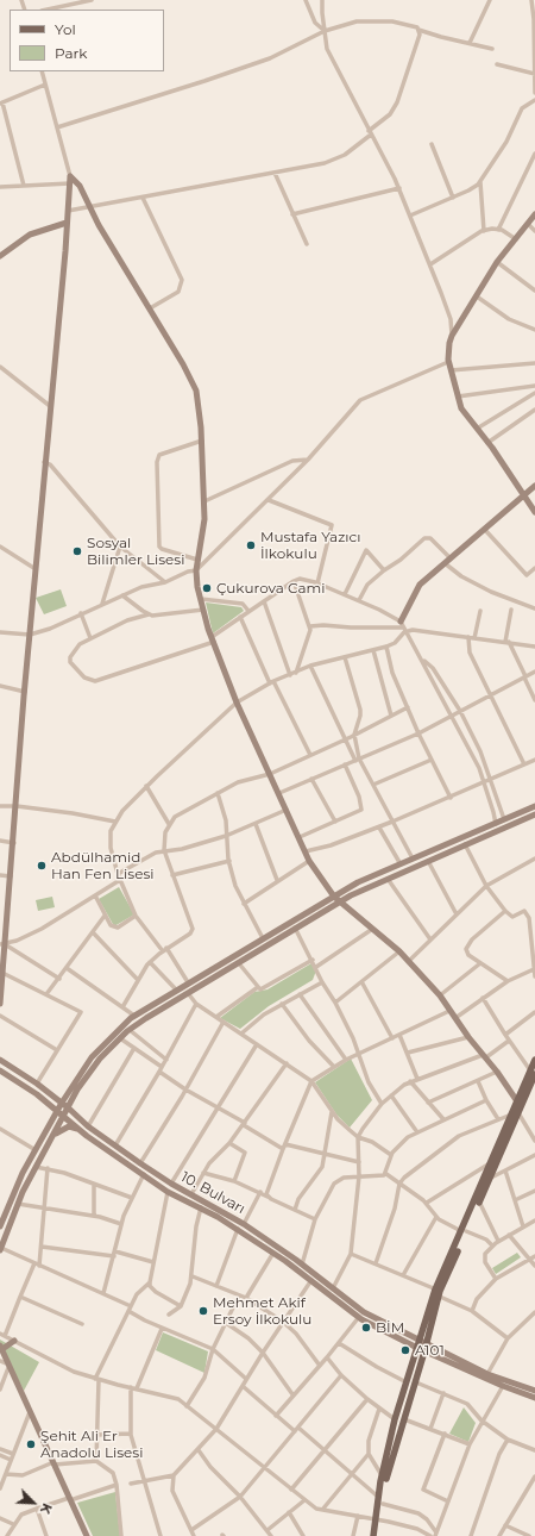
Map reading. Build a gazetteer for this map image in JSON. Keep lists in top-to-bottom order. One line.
{"streets":{"main road":["10. Bulvarı"]},"places":["Mustafa Yazıcı İlkokulu","Sosyal Bilimler Lisesi","Çukurova Cami","Abdülhamid Han Fen Lisesi","Mehmet Akif Ersoy İlkokulu","BİM","A101","Şehit Ali Er Anadolu Lisesi"],"legend":["Yol","Park"],"north":"bottom right"}
